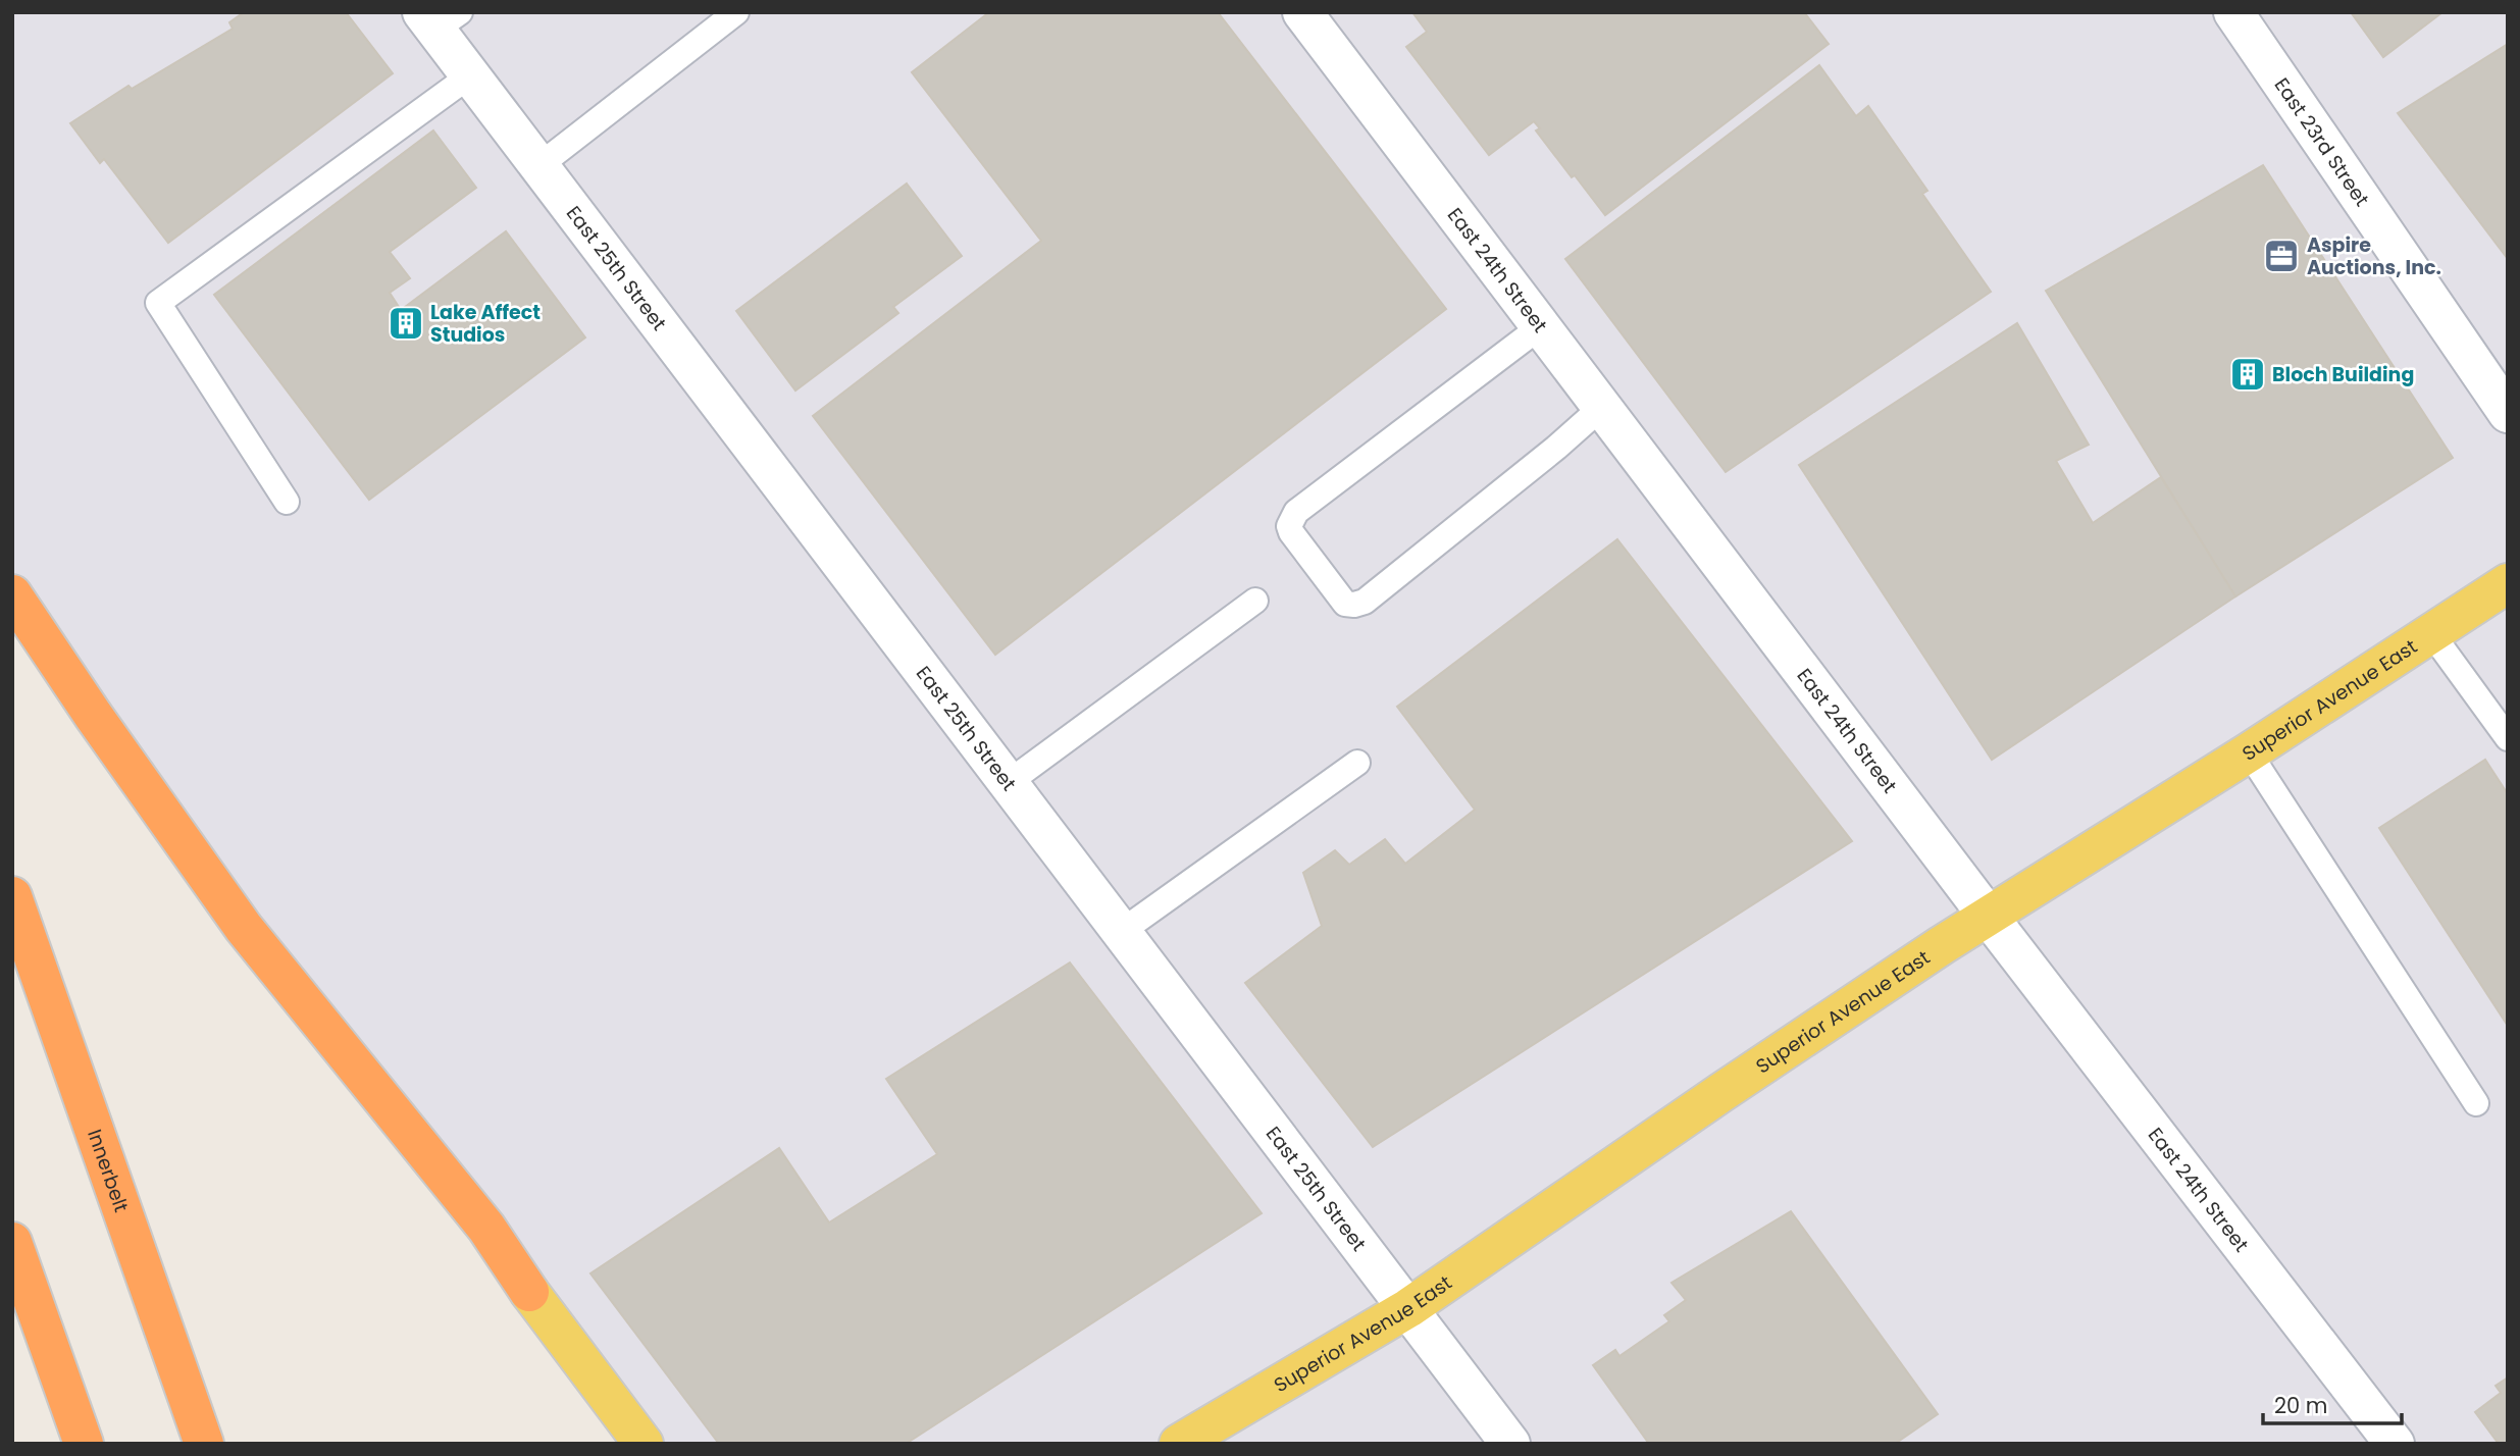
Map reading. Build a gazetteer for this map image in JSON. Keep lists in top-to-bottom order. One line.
{"streets":{"highway":["Innerbelt"],"main road":["Superior Avenue East"],"street":["East 23rd Street","East 25th Street","East 24th Street"]},"crossings":[["East 25th Street","Superior Avenue East"],["East 24th Street","Superior Avenue East"]],"places":{"office":["Aspire Auctions, Inc."],"building":["Lake Affect Studios","Bloch Building"]},"scale_bar":"20 m"}
